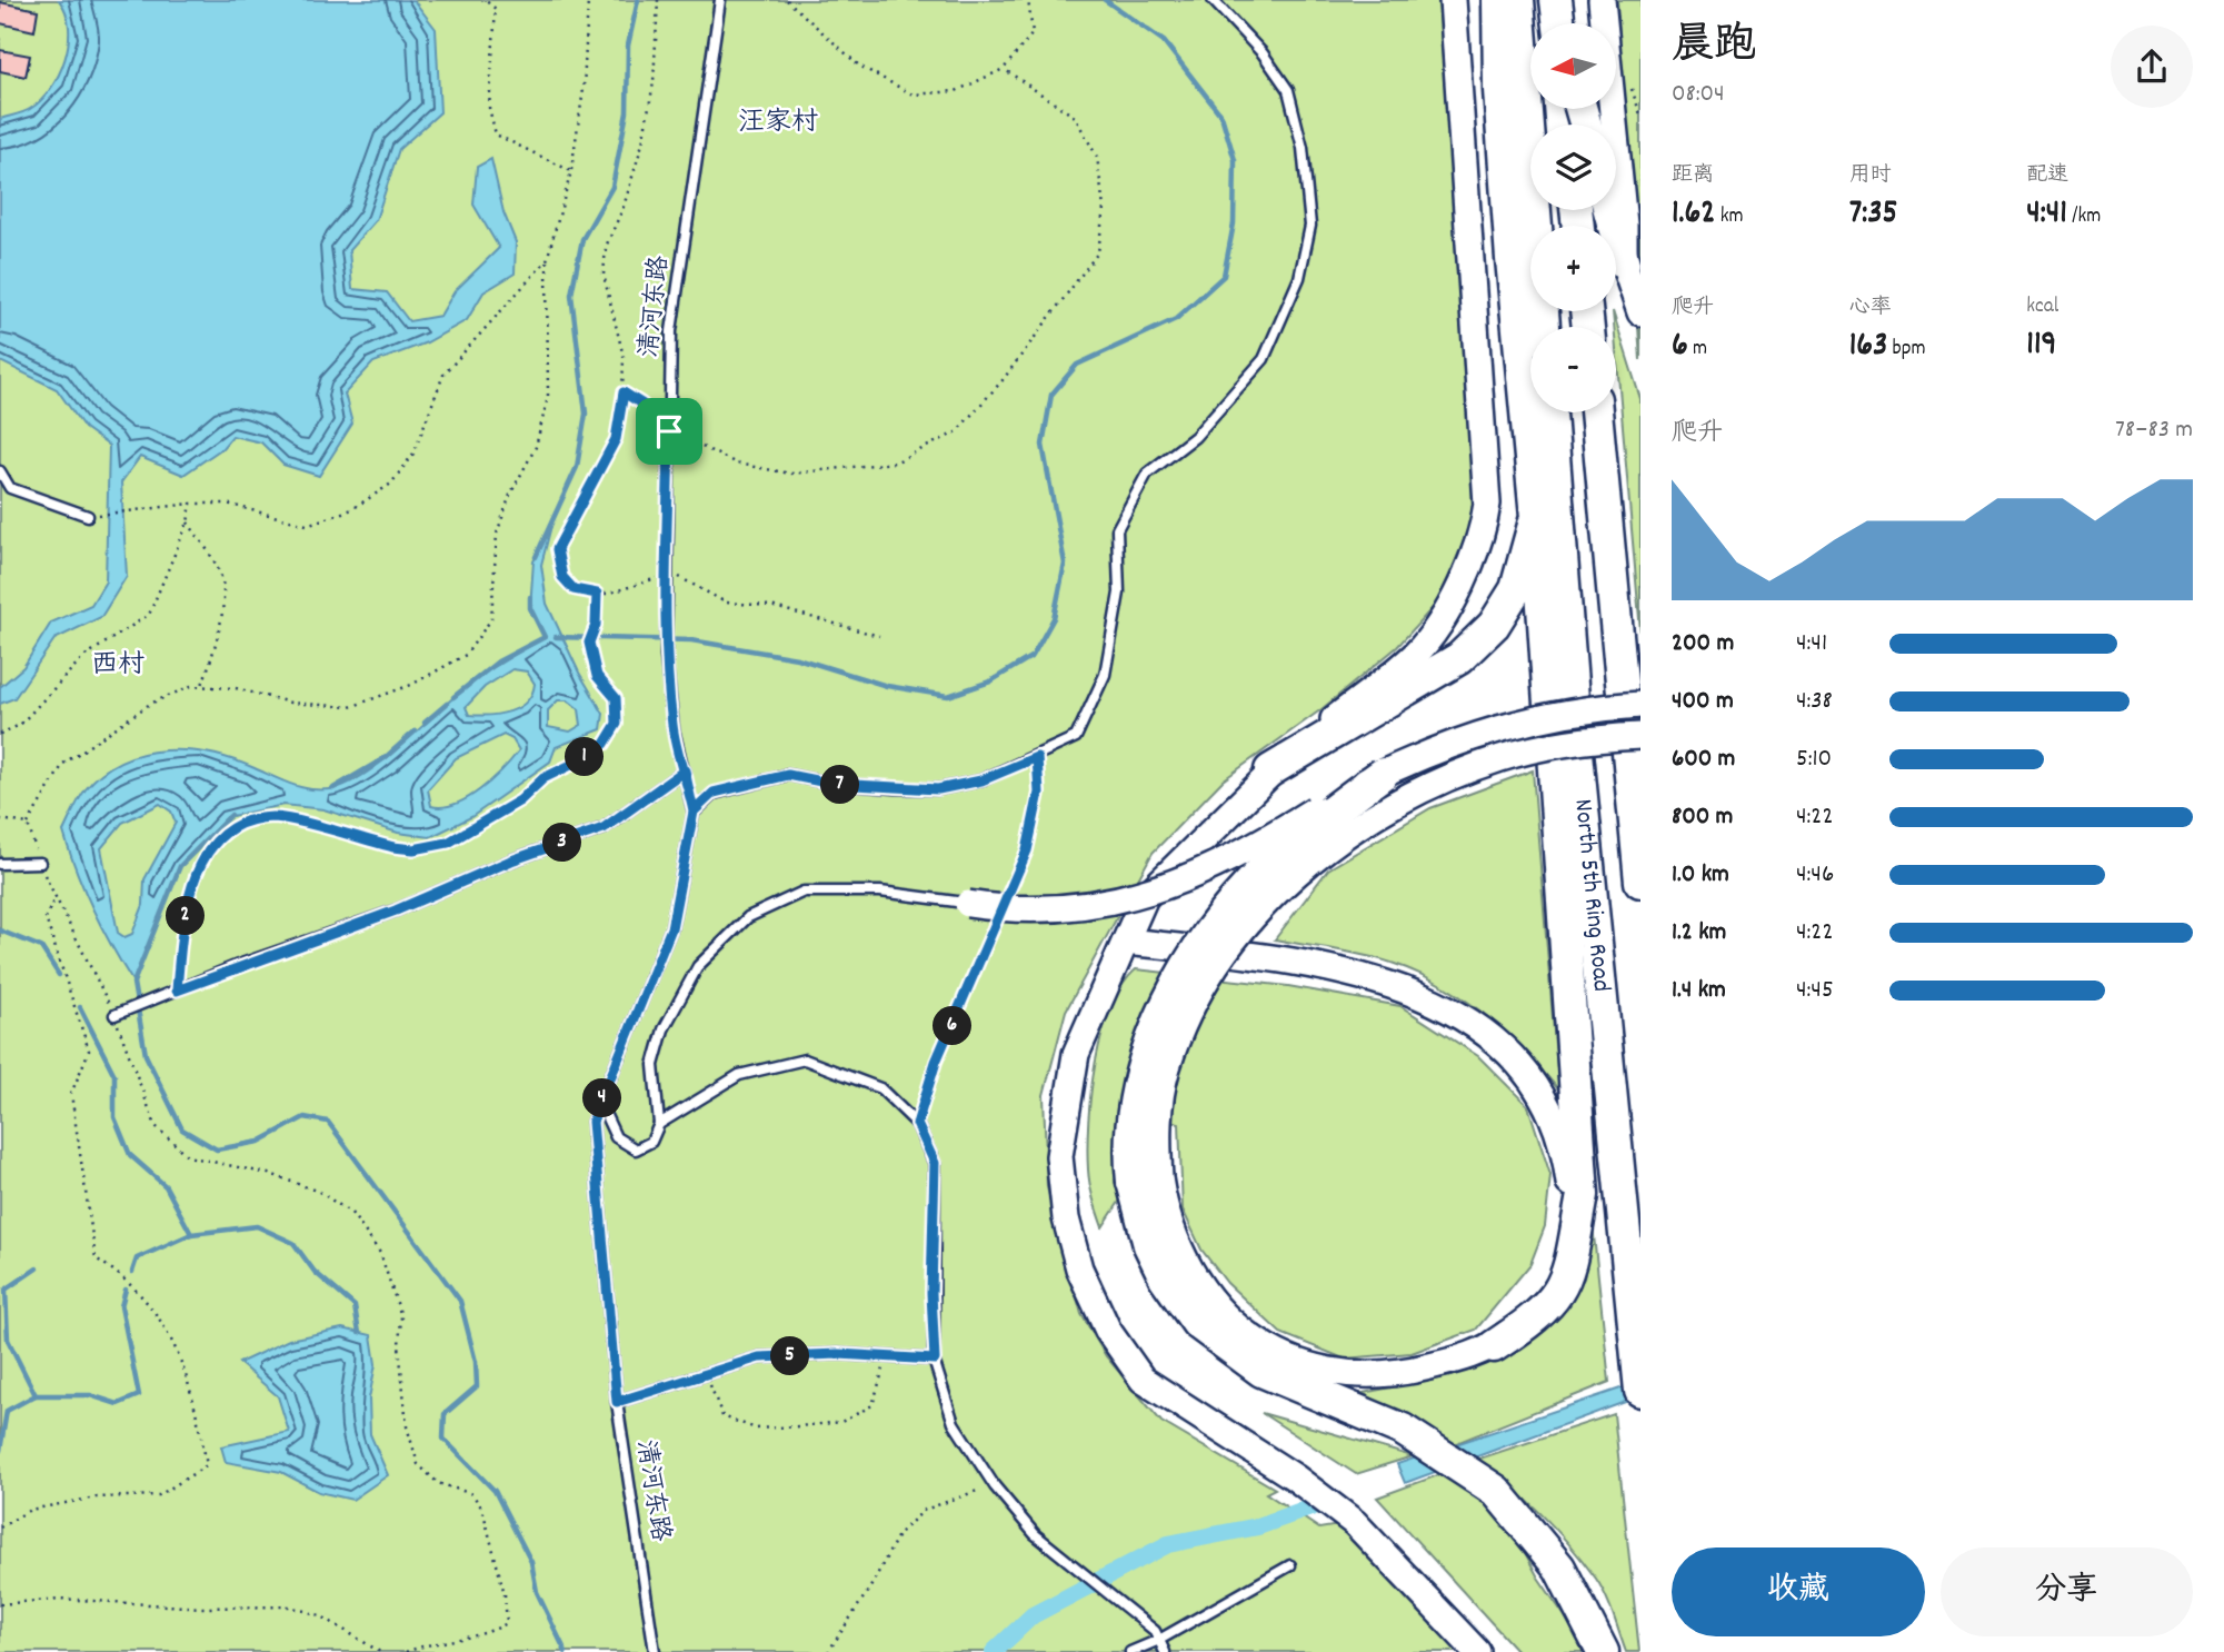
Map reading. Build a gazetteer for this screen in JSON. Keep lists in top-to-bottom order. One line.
{"streets":{"highway":["North 5th Ring Road"],"lane":["清河东路"]},"districts":["汪家村","西村"],"north":"left","page":{"heading":["晨跑","08:04"],"map_buttons":["+","−"],"stats":[["距离","1.62 km"],["用时","7:35"],["配速","4:41 /km"],["爬升","6 m"],["心率","163 bpm"],["kcal","119"]],"chart":["爬升","78–83 m"],"list":[{"name":"200 m","note":"4:41"},{"name":"400 m","note":"4:38"},{"name":"600 m","note":"5:10"},{"name":"800 m","note":"4:22"},{"name":"1.0 km","note":"4:46"},{"name":"1.2 km","note":"4:22"},{"name":"1.4 km","note":"4:45"}],"pins":["1","7","3","2","6","4","5"],"buttons":["收藏","分享"]}}
